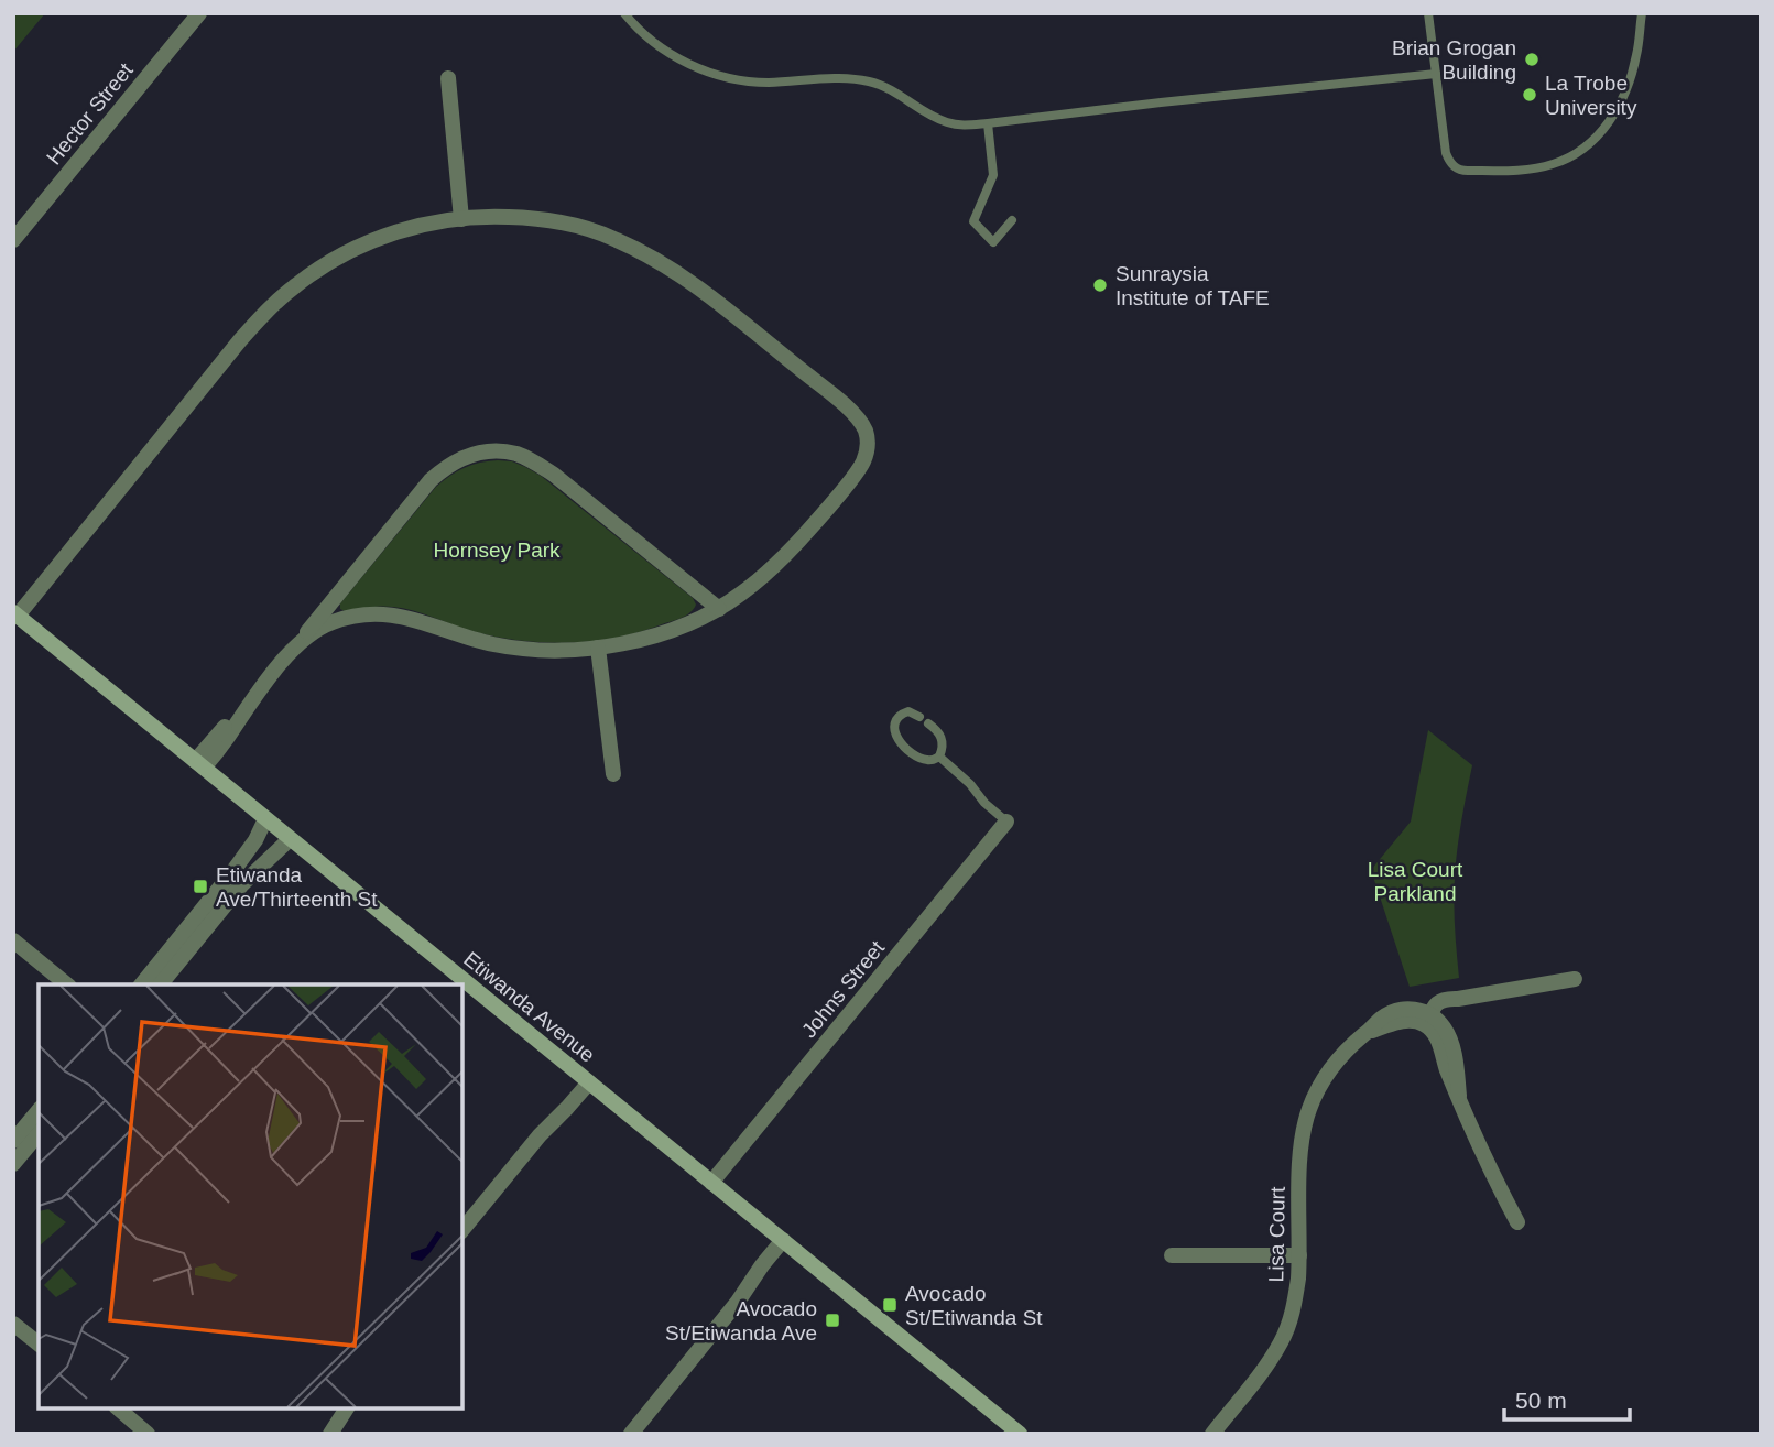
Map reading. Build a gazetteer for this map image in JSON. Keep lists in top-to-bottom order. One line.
{"streets":{"street":["Hector Street","Johns Street","Etiwanda Avenue","Lisa Court"]},"crossings":[["Johns Street","Etiwanda Avenue"]],"parks":["Hornsey Park","Lisa Court Parkland"],"places":{"other":["Brian Grogan Building","La Trobe University","Sunraysia Institute of TAFE"],"transit":["Etiwanda Ave/Thirteenth St","Avocado St/Etiwanda St","Avocado St/Etiwanda Ave"]},"scale_bar":"50 m"}
